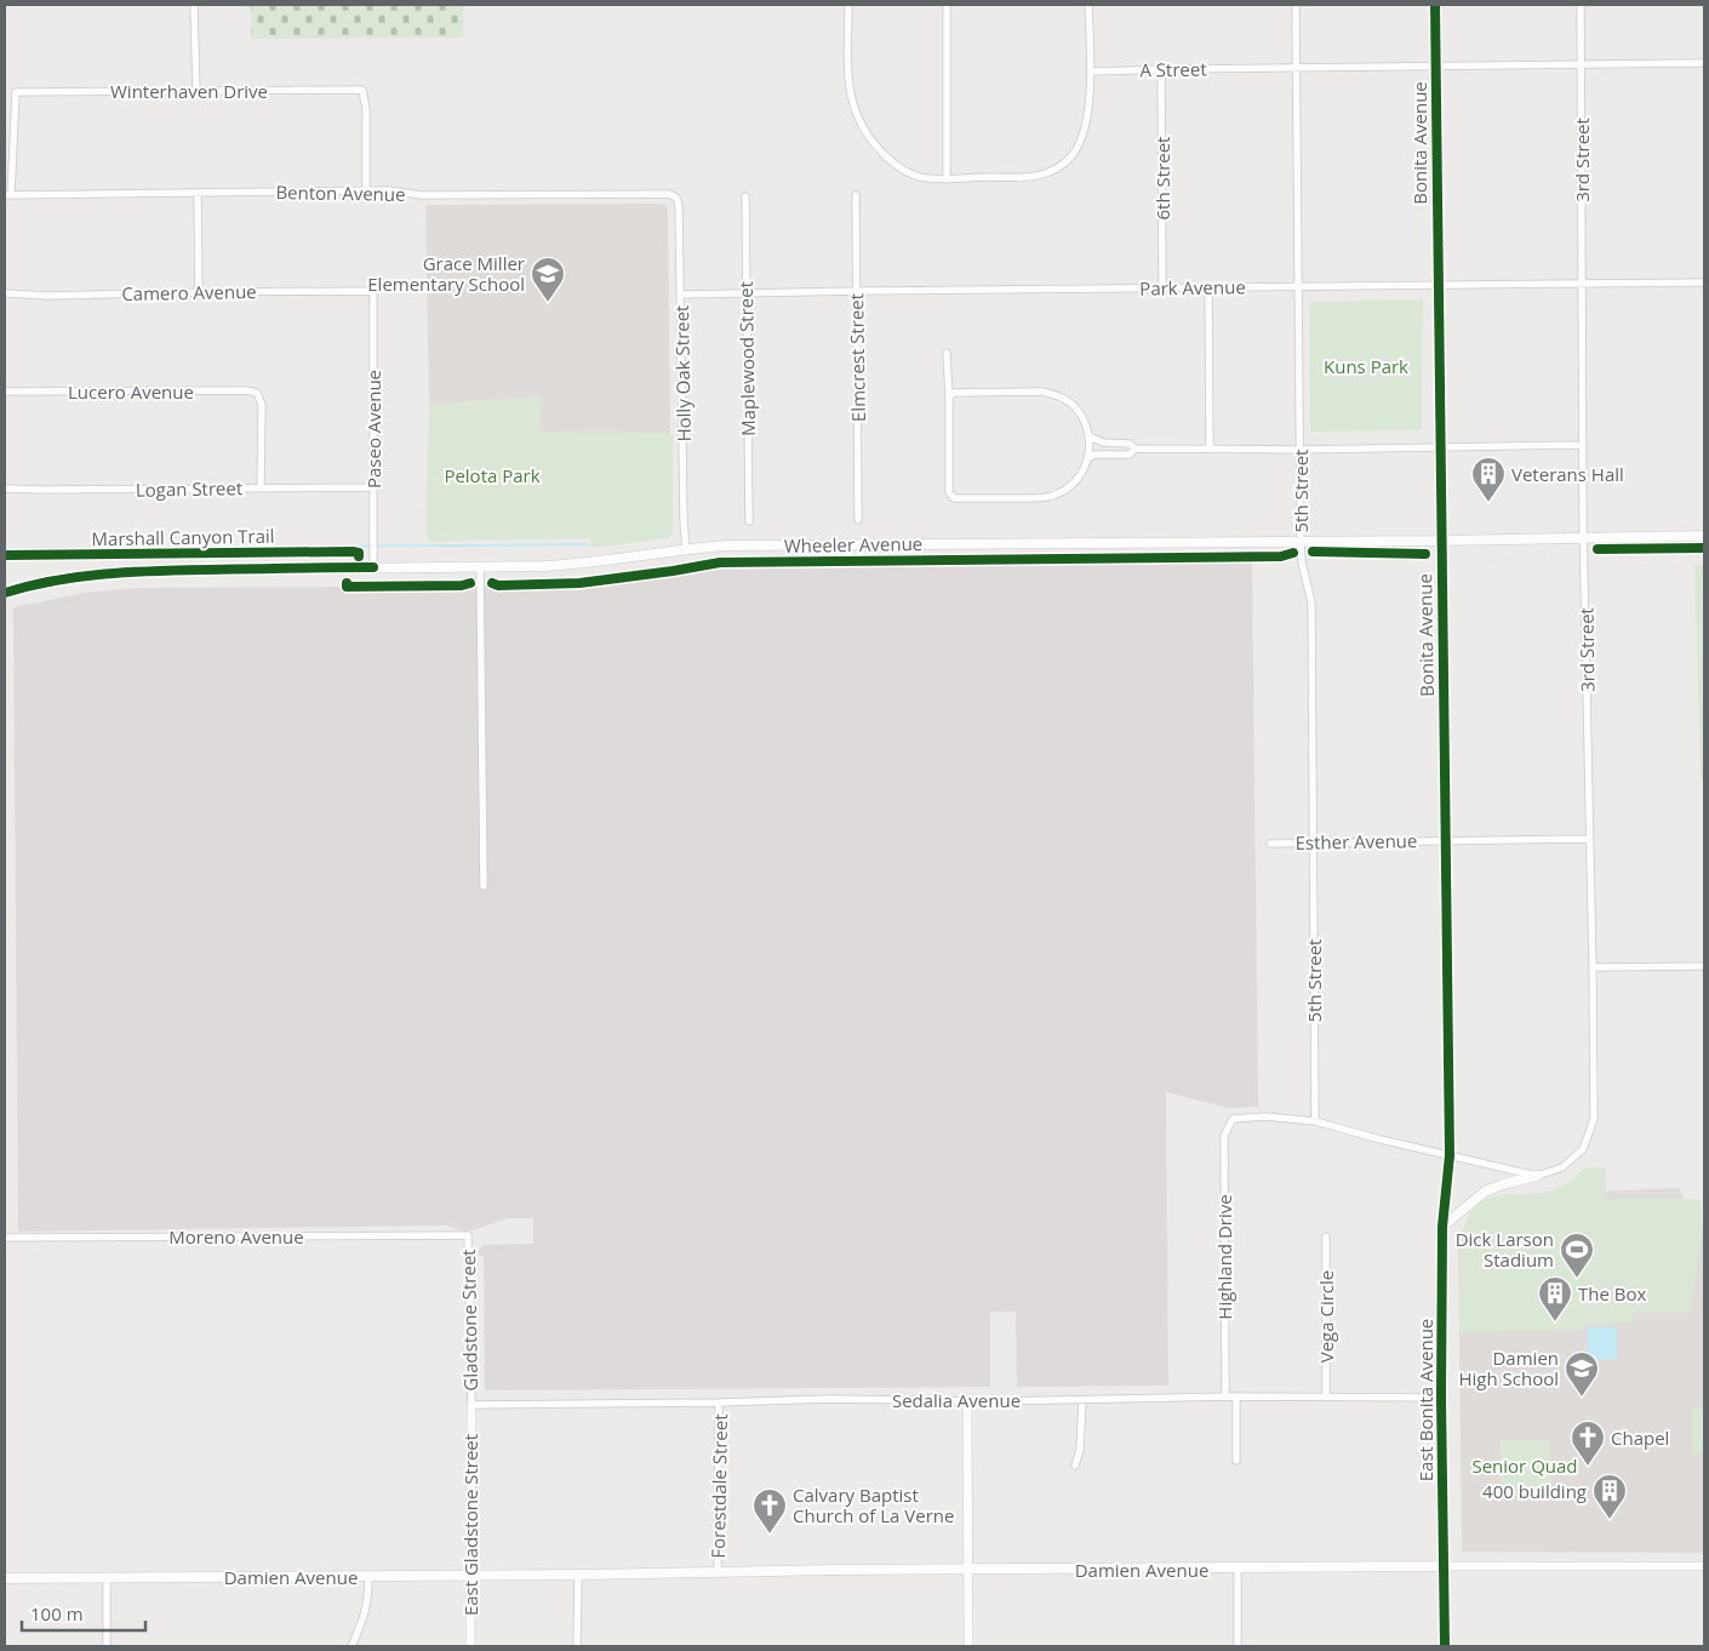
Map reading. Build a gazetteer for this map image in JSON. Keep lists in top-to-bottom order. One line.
{"streets":{"main road":["Bonita Avenue","Wheeler Avenue","East Bonita Avenue","Damien Avenue"],"street":["A Street","Winterhaven Drive","3rd Street","6th Street","Benton Avenue","Park Avenue","Camero Avenue","Elmcrest Street","Maplewood Street","Holly Oak Street","Lucero Avenue","Paseo Avenue","Logan Street","5th Street","Esther Avenue","Moreno Avenue","Highland Drive","Vega Circle","Gladstone Street","Sedalia Avenue","Forestdale Street","East Gladstone Street"],"cycle path":["Marshall Canyon Trail"]},"crossings":[["A Street","Bonita Avenue"],["A Street","3rd Street"],["A Street","6th Street"],["A Street","5th Street"],["Winterhaven Drive","Benton Avenue"],["Bonita Avenue","Park Avenue"],["Bonita Avenue","Wheeler Avenue"],["Bonita Avenue","Esther Avenue"],["Bonita Avenue","East Bonita Avenue"],["3rd Street","Park Avenue"],["3rd Street","Wheeler Avenue"],["3rd Street","Esther Avenue"],["6th Street","Park Avenue"],["Benton Avenue","Holly Oak Street"],["Park Avenue","Elmcrest Street"],["Park Avenue","Maplewood Street"],["Park Avenue","Holly Oak Street"],["Park Avenue","5th Street"],["Camero Avenue","Paseo Avenue"],["Holly Oak Street","Wheeler Avenue"],["Lucero Avenue","Logan Street"],["Paseo Avenue","Logan Street"],["Paseo Avenue","Wheeler Avenue"],["5th Street","Wheeler Avenue"],["5th Street","Esther Avenue"],["5th Street","Highland Drive"],["Moreno Avenue","Gladstone Street"],["Highland Drive","Sedalia Avenue"],["Vega Circle","Sedalia Avenue"],["Gladstone Street","Sedalia Avenue"],["Gladstone Street","East Gladstone Street"],["Sedalia Avenue","East Bonita Avenue"],["Sedalia Avenue","Forestdale Street"],["Sedalia Avenue","East Gladstone Street"],["East Bonita Avenue","Damien Avenue"],["Forestdale Street","Damien Avenue"],["East Gladstone Street","Damien Avenue"]],"parks":["Kuns Park","Pelota Park","Senior Quad"],"places":{"school or university":["Grace Miller Elementary School","Damien High School"],"building":["Veterans Hall","The Box","400 building"],"sports":["Dick Larson Stadium"],"church":["Chapel","Calvary Baptist Church of La Verne"]},"scale_bar":"100 m"}
